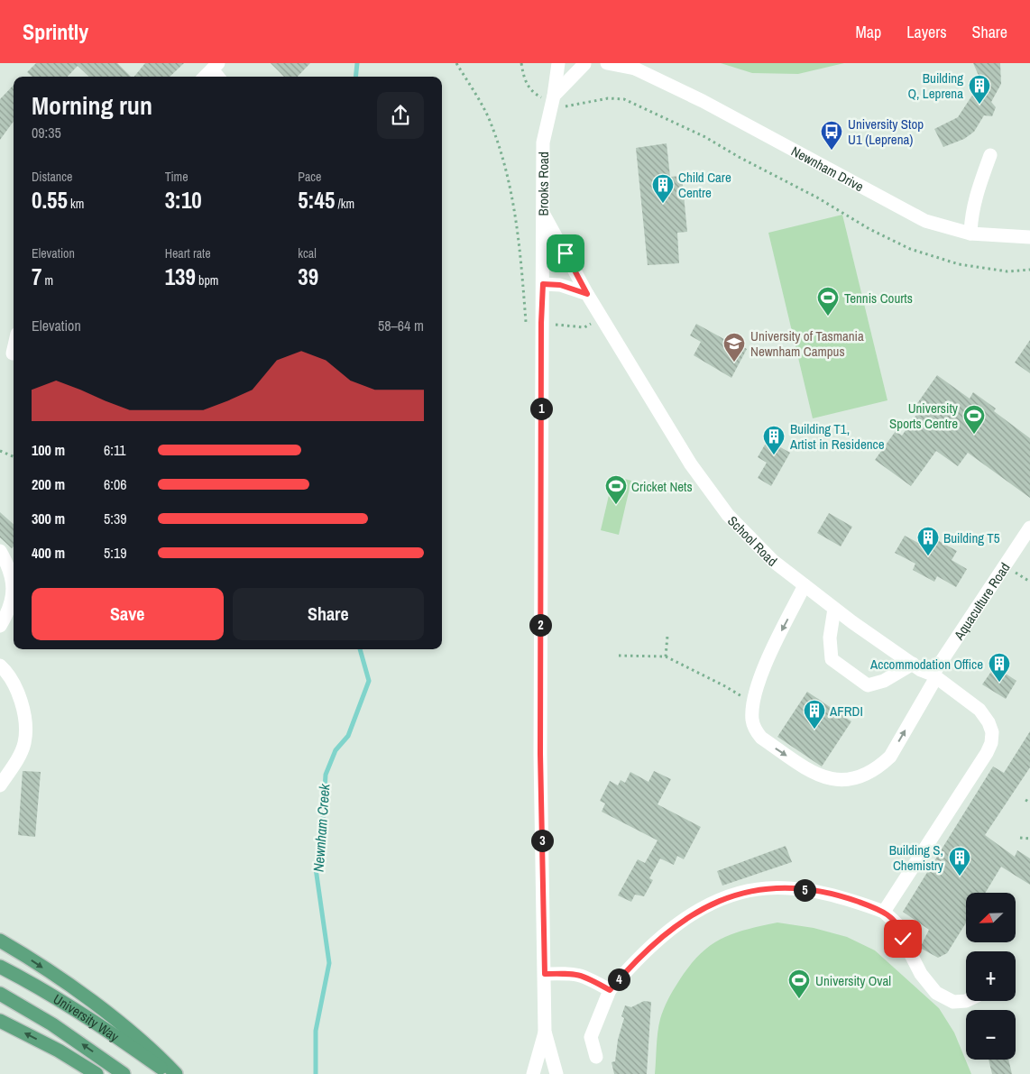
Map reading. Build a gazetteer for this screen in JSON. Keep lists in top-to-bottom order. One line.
{"streets":{"main road":["University Way"],"street":["Newnham Drive","Brooks Road","School Road","Aquaculture Road"]},"crossings":[["Brooks Road","School Road"],["School Road","Aquaculture Road"]],"water":["Newnham Creek"],"places":{"building":["Building Q, Leprena","Child Care Centre","Building T1, Artist in Residence","Building T5","Accommodation Office","AFRDI","Building S, Chemistry"],"bus stop":["University Stop U1 (Leprena)"],"sports":["Tennis Courts","University Sports Centre","Cricket Nets","University Oval"],"school or university":["University of Tasmania Newnham Campus"]},"north":"bottom left","page":{"header":"Sprintly","nav":["Map","Layers","Share"],"heading":["Morning run","09:35"],"stats":[["Distance","0.55 km"],["Time","3:10"],["Pace","5:45 /km"],["Elevation","7 m"],["Heart rate","139 bpm"],["kcal","39"]],"chart":["Elevation","58–64 m"],"pins":["1","2","3","5","4"],"list":[{"name":"100 m","note":"6:11"},{"name":"200 m","note":"6:06"},{"name":"300 m","note":"5:39"},{"name":"400 m","note":"5:19"}],"buttons":["Save","Share"],"map_buttons":["+","−"]}}
